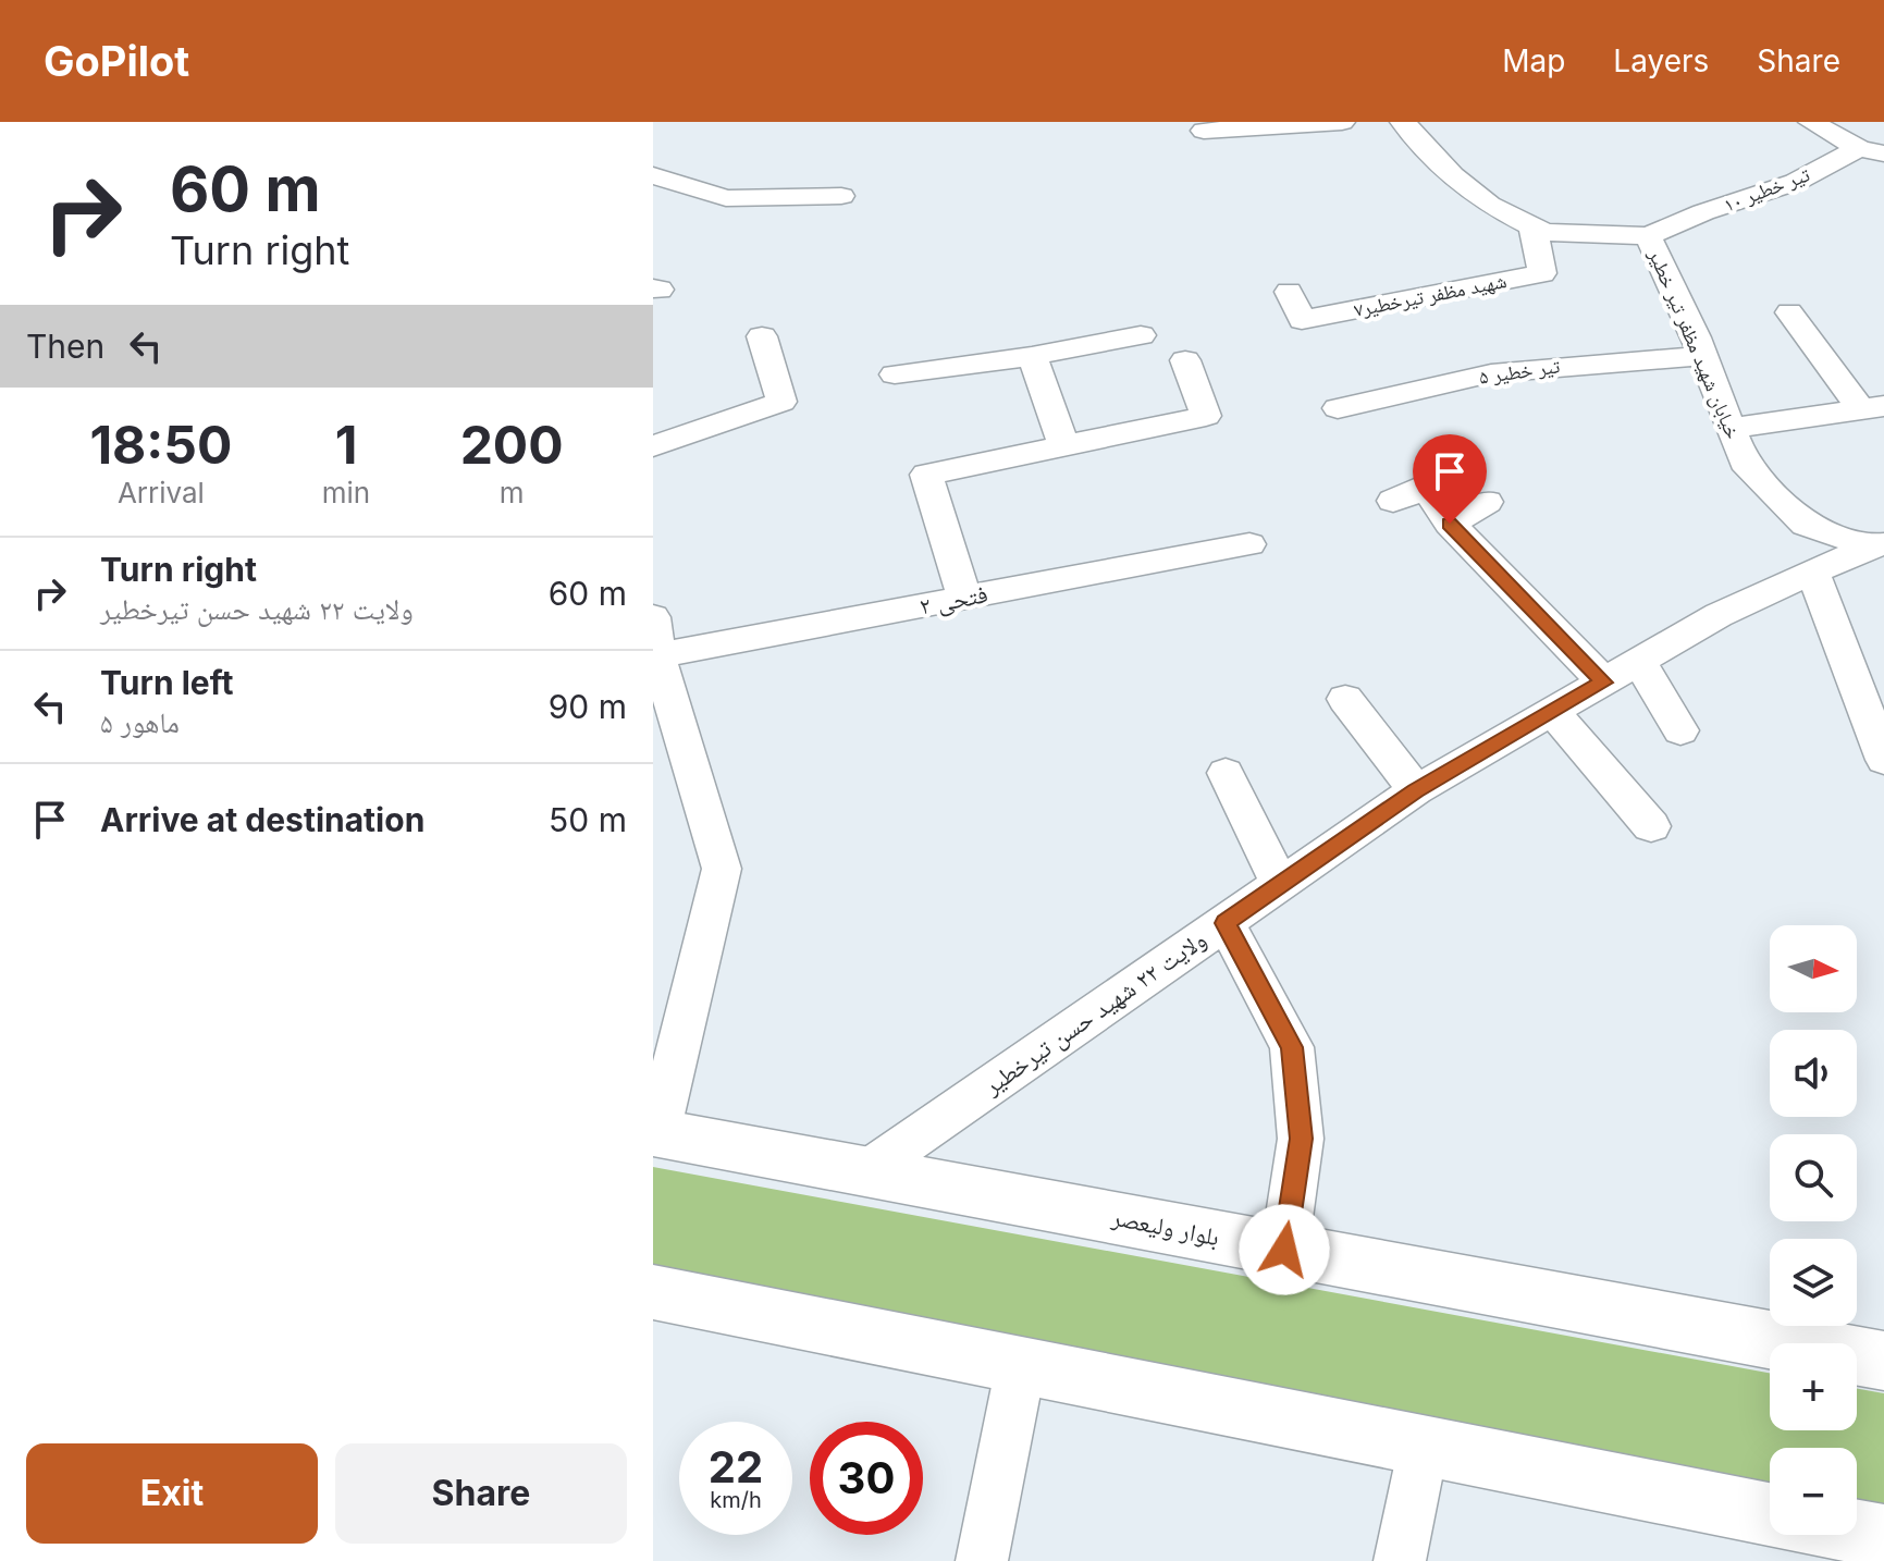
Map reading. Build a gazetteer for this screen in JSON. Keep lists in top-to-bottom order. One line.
{"streets":{"main road":["بلوار ولیعصر"],"street":["تیر خطیر ۱۰","شهید مظفر تیرخطیر۷","خیابان شهید مظفر تیر خطیر","تیر خطیر ۵","فتحی ۲","ولایت ۲۲ شهید حسن تیرخطیر"]},"crossings":[["تیر خطیر ۱۰","خیابان شهید مظفر تیر خطیر"],["شهید مظفر تیرخطیر۷","خیابان شهید مظفر تیر خطیر"],["خیابان شهید مظفر تیر خطیر","تیر خطیر ۵"],["خیابان شهید مظفر تیر خطیر","ولایت ۲۲ شهید حسن تیرخطیر"],["ولایت ۲۲ شهید حسن تیرخطیر","بلوار ولیعصر"]],"north":"right","page":{"header":"GoPilot","nav":["Map","Layers","Share"],"turn":["60 m","Turn right"],"then":"Then","eta":["18:50","Arrival","1","min","200","m"],"list":[{"name":"Turn right","note":"ولایت ۲۲ شهید حسن تیرخطیر","value":"60 m"},{"name":"Turn left","note":"ماهور ۵","value":"90 m"},{"name":"Arrive at destination","value":"50 m"}],"map_buttons":["+","−"],"speed":"22 km/h","limit":"30","buttons":["Exit","Share"]}}
